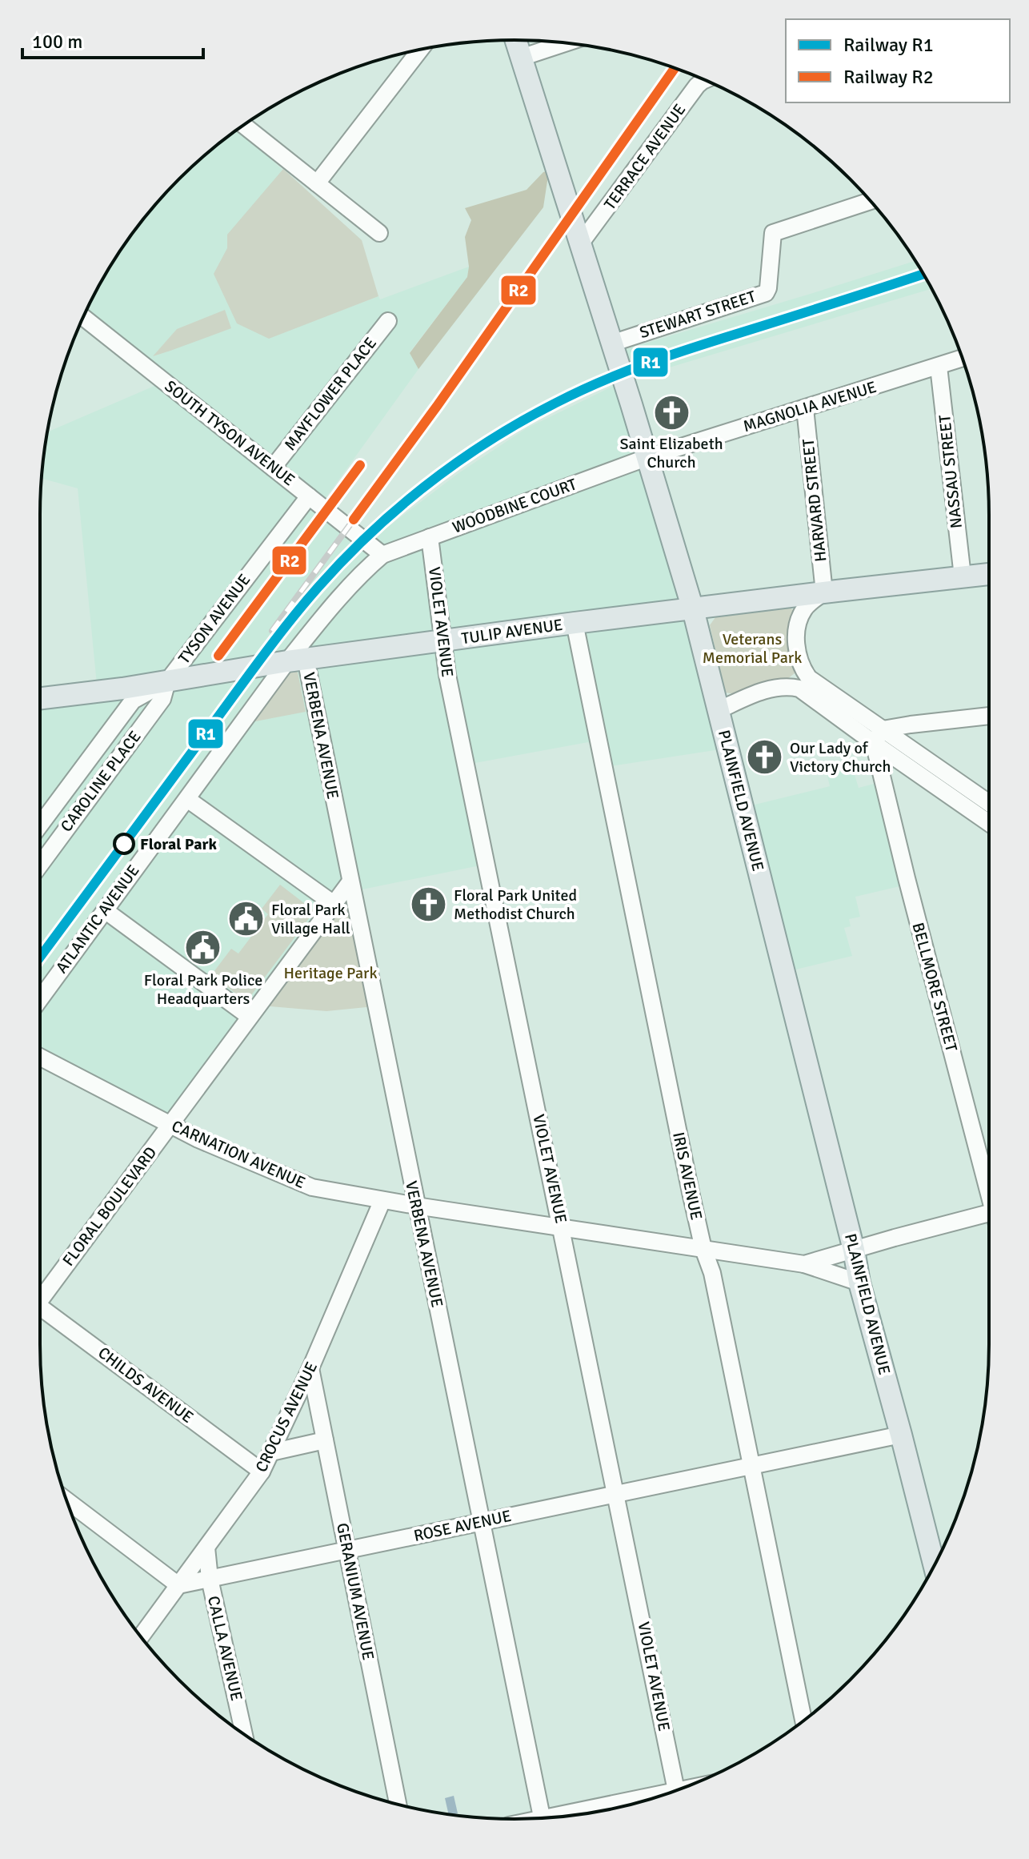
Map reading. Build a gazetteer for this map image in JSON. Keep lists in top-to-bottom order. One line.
{"streets":{"main road":["TULIP AVENUE","PLAINFIELD AVENUE"],"street":["TERRACE AVENUE","STEWART STREET","MAYFLOWER PLACE","MAGNOLIA AVENUE","SOUTH TYSON AVENUE","NASSAU STREET","HARVARD STREET","WOODBINE COURT","TYSON AVENUE","VIOLET AVENUE","VERBENA AVENUE","CAROLINE PLACE","ATLANTIC AVENUE","BELLMORE STREET","CARNATION AVENUE","IRIS AVENUE","FLORAL BOULEVARD","CHILDS AVENUE","CROCUS AVENUE","ROSE AVENUE","GERANIUM AVENUE","CALLA AVENUE"]},"crossings":[["TERRACE AVENUE","PLAINFIELD AVENUE"],["STEWART STREET","PLAINFIELD AVENUE"],["MAYFLOWER PLACE","SOUTH TYSON AVENUE"],["MAGNOLIA AVENUE","NASSAU STREET"],["MAGNOLIA AVENUE","HARVARD STREET"],["MAGNOLIA AVENUE","WOODBINE COURT"],["MAGNOLIA AVENUE","PLAINFIELD AVENUE"],["SOUTH TYSON AVENUE","WOODBINE COURT"],["SOUTH TYSON AVENUE","TYSON AVENUE"],["SOUTH TYSON AVENUE","ATLANTIC AVENUE"],["NASSAU STREET","TULIP AVENUE"],["HARVARD STREET","TULIP AVENUE"],["WOODBINE COURT","VIOLET AVENUE"],["WOODBINE COURT","PLAINFIELD AVENUE"],["WOODBINE COURT","ATLANTIC AVENUE"],["TYSON AVENUE","TULIP AVENUE"],["TYSON AVENUE","CAROLINE PLACE"],["VIOLET AVENUE","TULIP AVENUE"],["VIOLET AVENUE","CARNATION AVENUE"],["VIOLET AVENUE","ROSE AVENUE"],["TULIP AVENUE","VERBENA AVENUE"],["TULIP AVENUE","CAROLINE PLACE"],["TULIP AVENUE","PLAINFIELD AVENUE"],["TULIP AVENUE","ATLANTIC AVENUE"],["TULIP AVENUE","IRIS AVENUE"],["VERBENA AVENUE","ATLANTIC AVENUE"],["VERBENA AVENUE","CARNATION AVENUE"],["VERBENA AVENUE","FLORAL BOULEVARD"],["VERBENA AVENUE","ROSE AVENUE"],["PLAINFIELD AVENUE","CARNATION AVENUE"],["PLAINFIELD AVENUE","ROSE AVENUE"],["CARNATION AVENUE","IRIS AVENUE"],["CARNATION AVENUE","FLORAL BOULEVARD"],["CARNATION AVENUE","CROCUS AVENUE"],["IRIS AVENUE","ROSE AVENUE"],["CHILDS AVENUE","CROCUS AVENUE"],["CROCUS AVENUE","ROSE AVENUE"],["CROCUS AVENUE","GERANIUM AVENUE"],["CROCUS AVENUE","CALLA AVENUE"],["ROSE AVENUE","GERANIUM AVENUE"],["ROSE AVENUE","CALLA AVENUE"]],"parks":["Veterans Memorial Park","Heritage Park"],"places":{"church":["Saint Elizabeth Church","Our Lady of Victory Church","Floral Park United Methodist Church"],"other":["Floral Park"],"public building":["Floral Park Village Hall","Floral Park Police Headquarters"]},"lines":["rail line R2","rail line R1"],"legend":["Railway R1","Railway R2"],"scale_bar":"100 m"}
